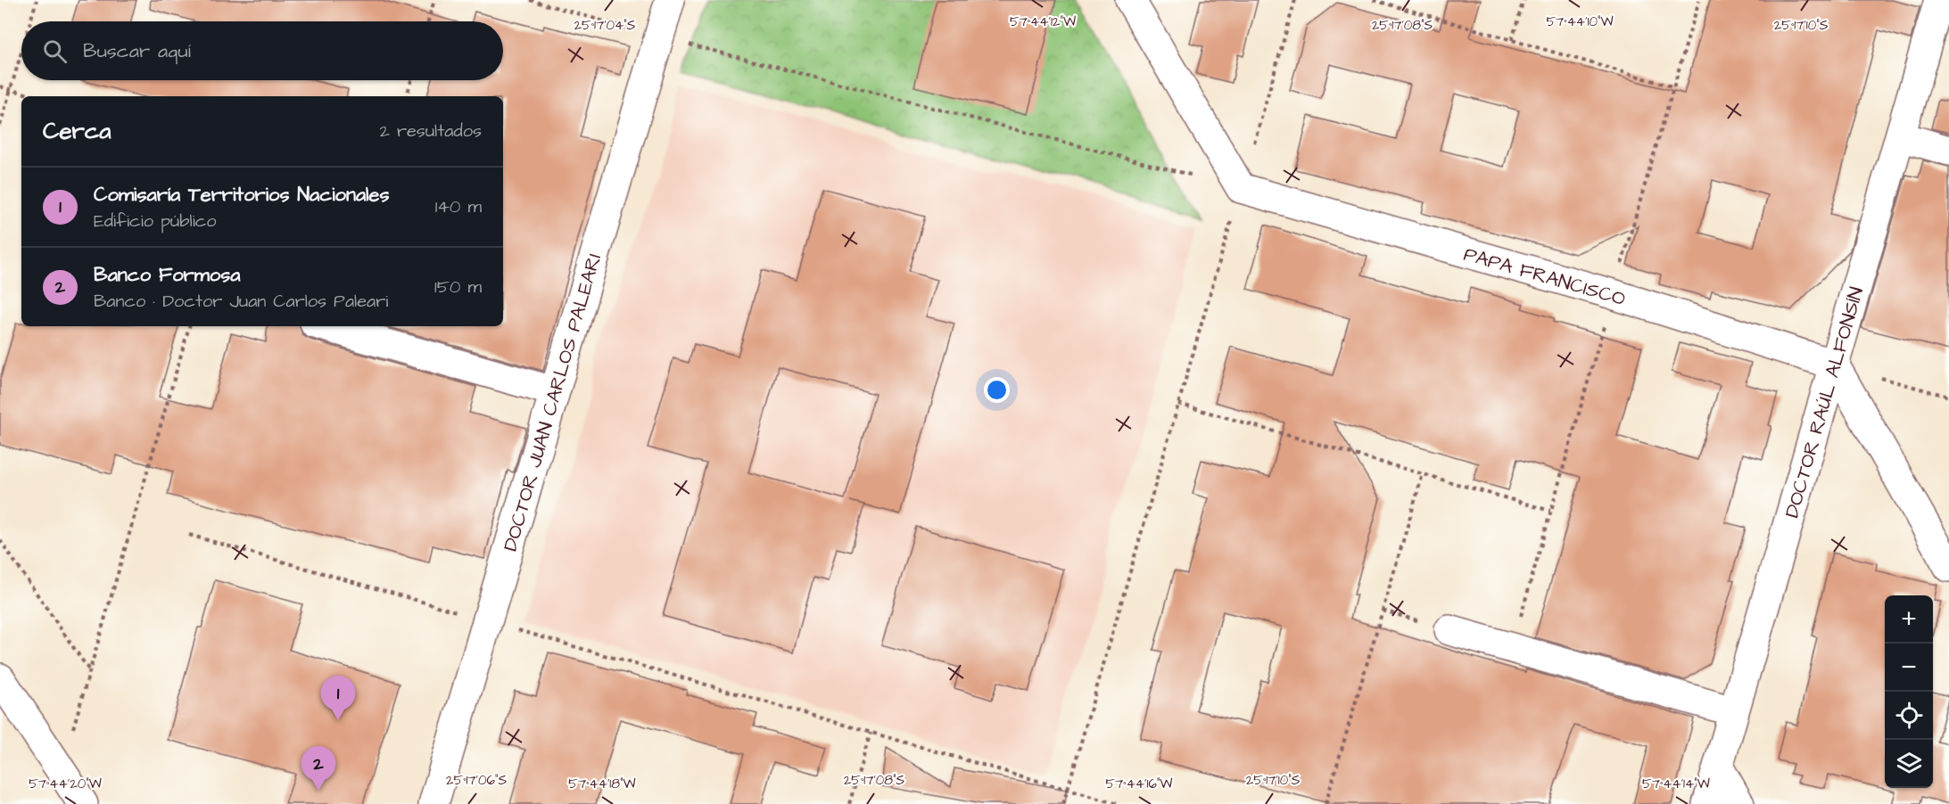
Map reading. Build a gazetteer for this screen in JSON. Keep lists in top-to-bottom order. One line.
{"streets":{"street":["PAPA FRANCISCO","DOCTOR JUAN CARLOS PALEARI","DOCTOR RAÚL ALFONSÍN"]},"crossings":[["PAPA FRANCISCO","DOCTOR RAÚL ALFONSÍN"]],"page":{"search":"Buscar aquí","heading":["Cerca","2 resultados"],"list":[{"mark":"1","name":"Comisaría Territorios Nacionales","note":"Edificio público","value":"140 m"},{"mark":"2","name":"Banco Formosa","note":"Banco · Doctor Juan Carlos Paleari","value":"150 m"}],"map_buttons":["+","−"],"pins":["1","2"]},"coordinates":["57°44'12\"W","57°44'10\"W","25°17'04\"S","25°17'08\"S","25°17'10\"S","25°17'06\"S","57°44'20\"W","57°44'18\"W","57°44'16\"W","57°44'14\"W"]}
